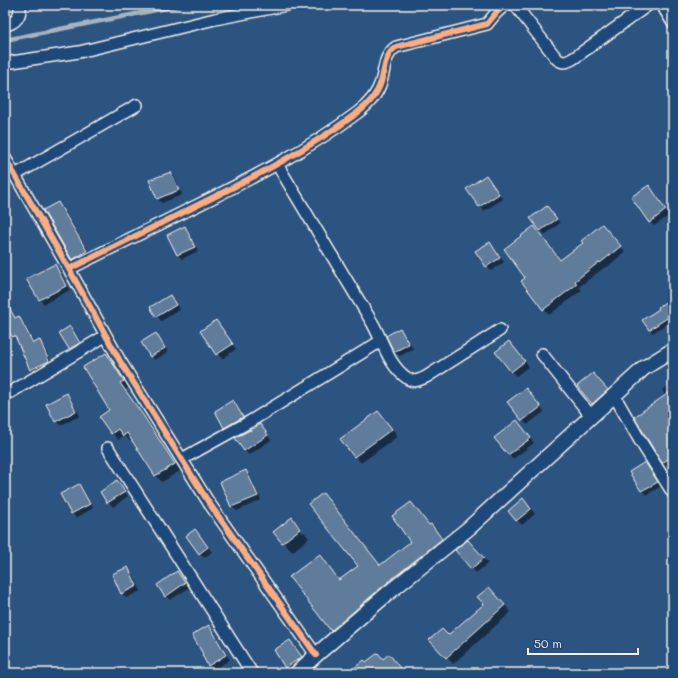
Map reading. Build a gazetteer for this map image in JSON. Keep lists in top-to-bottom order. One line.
{"scale_bar":"50 m"}
